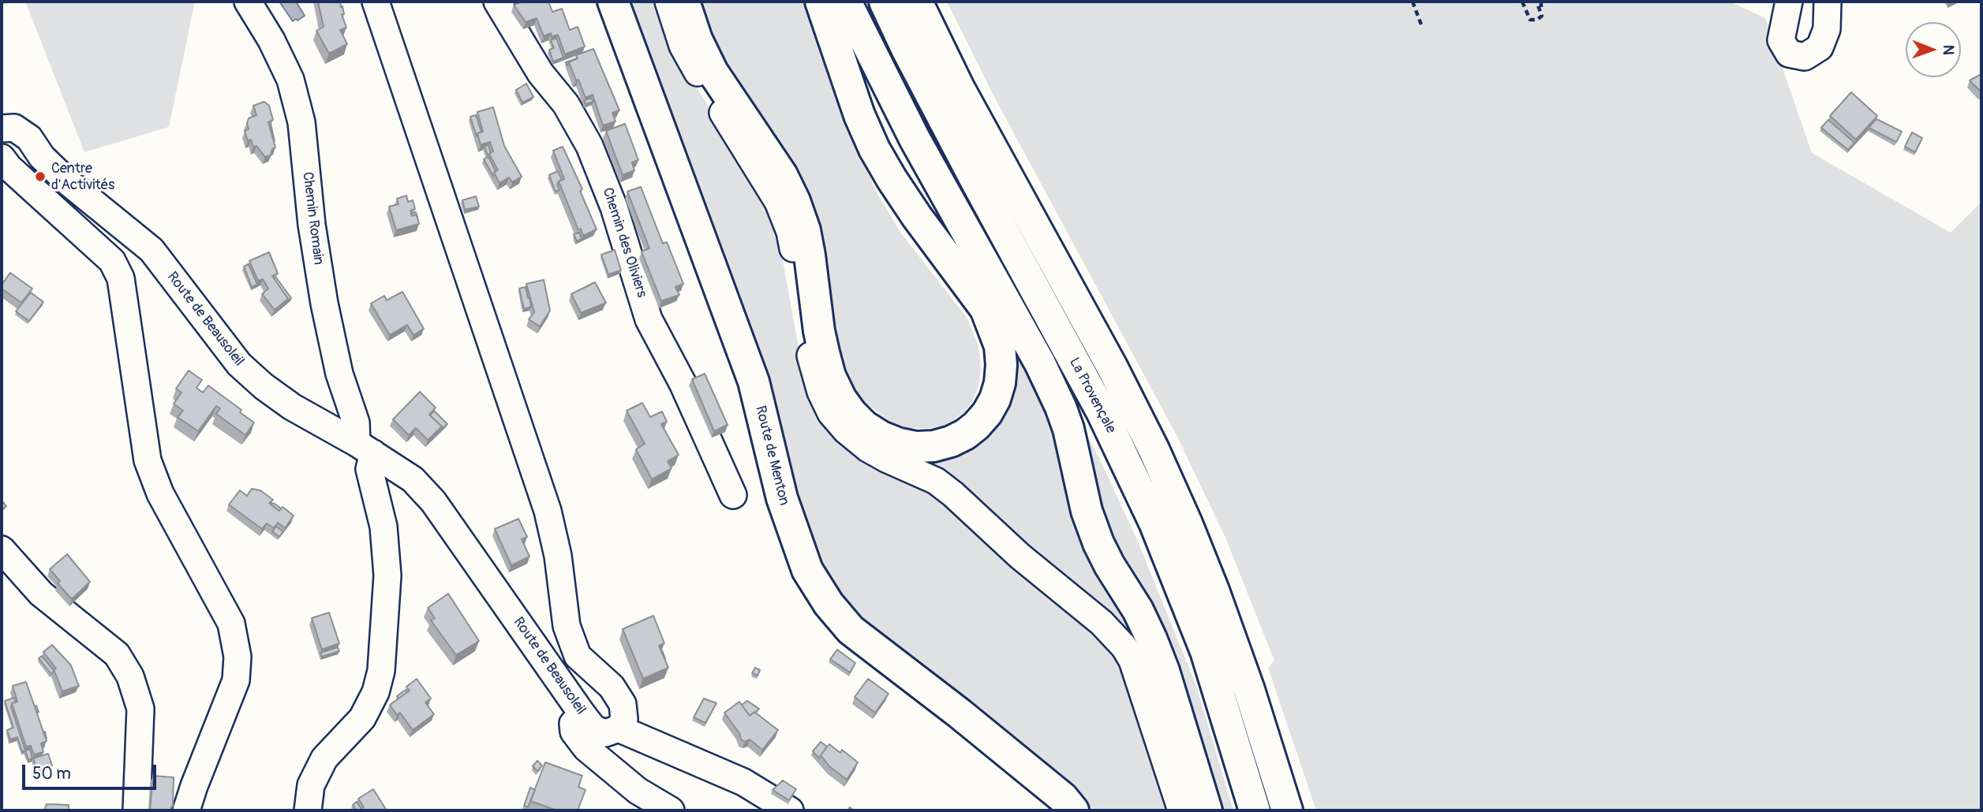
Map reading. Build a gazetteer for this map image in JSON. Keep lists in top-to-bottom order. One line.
{"streets":{"main road":["La Provençale","Route de Menton"],"street":["Chemin Romain","Chemin des Oliviers","Route de Beausoleil"]},"crossings":[["Chemin Romain","Route de Beausoleil"]],"places":["Centre d'Activités"],"scale_bar":"50 m","north":"right"}
